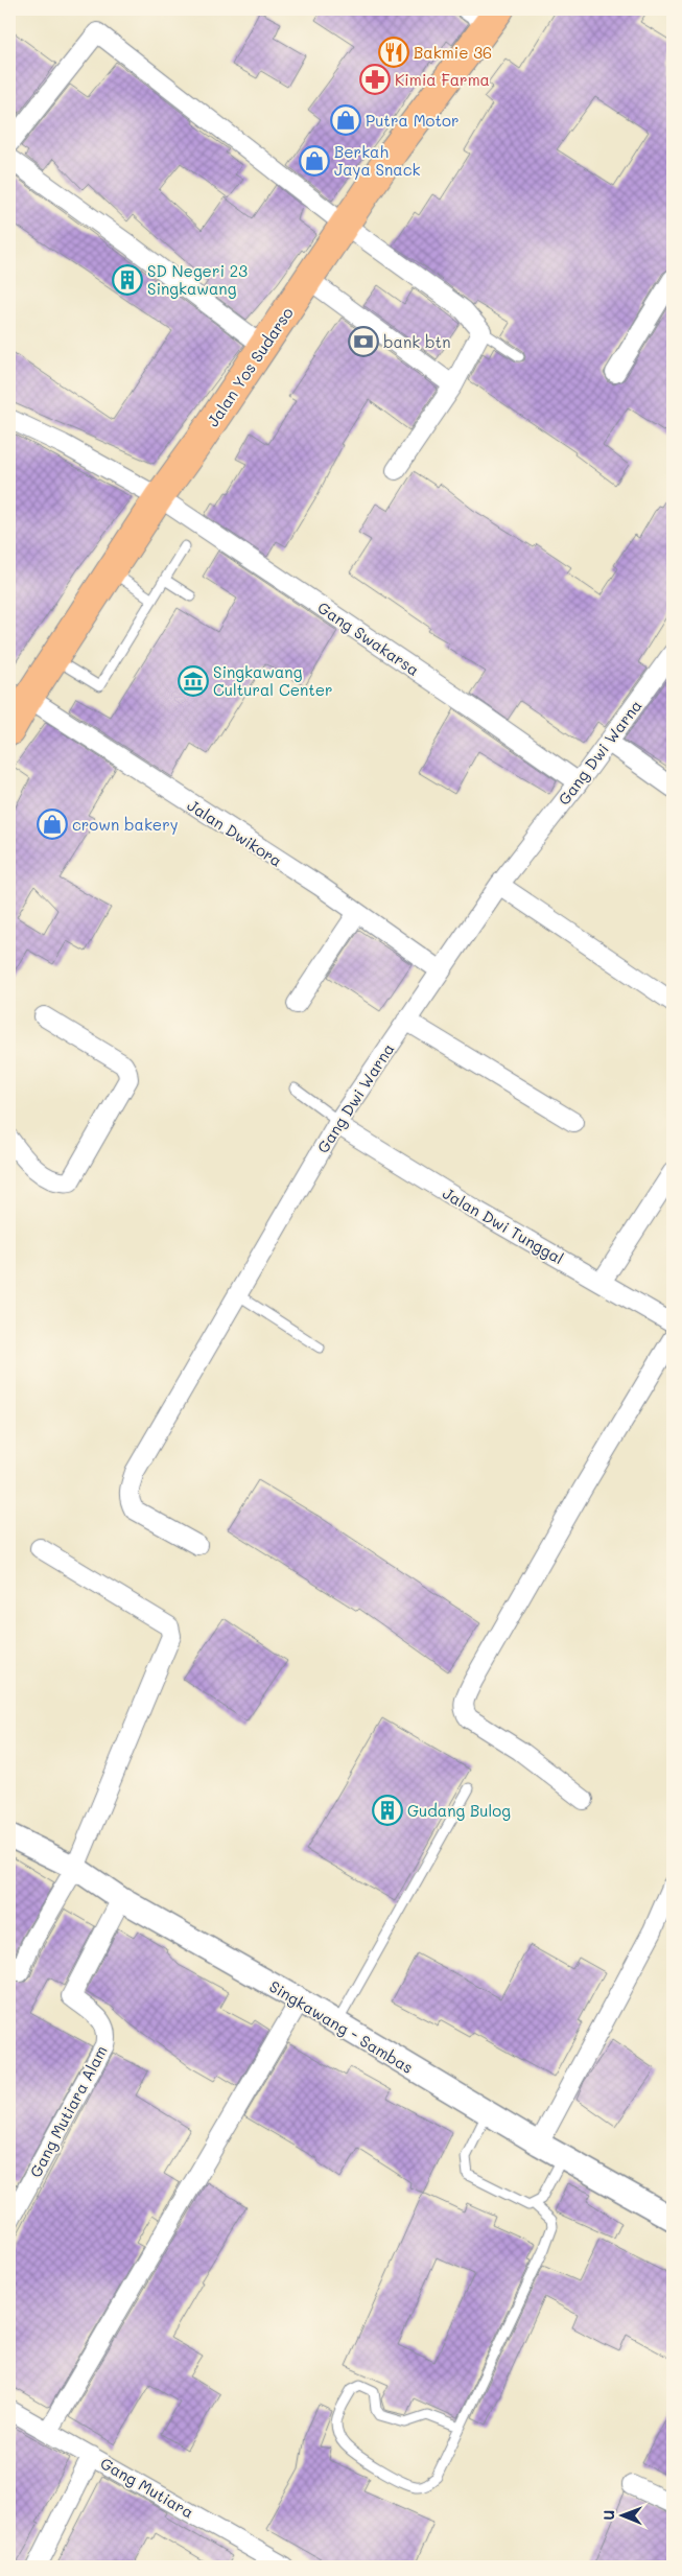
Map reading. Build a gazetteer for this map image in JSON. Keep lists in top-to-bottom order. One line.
{"streets":{"main road":["Jalan Yos Sudarso"],"street":["Gang Swakarsa","Gang Dwi Warna","Jalan Dwikora","Jalan Dwi Tunggal","Singkawang - Sambas","Gang Mutiara Alam","Gang Mutiara"]},"crossings":[["Jalan Yos Sudarso","Gang Swakarsa"],["Jalan Yos Sudarso","Jalan Dwikora"],["Gang Swakarsa","Gang Dwi Warna"],["Gang Dwi Warna","Jalan Dwikora"],["Gang Dwi Warna","Jalan Dwi Tunggal"],["Singkawang - Sambas","Gang Mutiara Alam"]],"places":{"restaurant":["Bakmie 36"],"pharmacy":["Kimia Farma"],"shop":["Putra Motor","Berkah Jaya Snack","crown bakery"],"building":["SD Negeri 23 Singkawang","Gudang Bulog"],"bank":["bank btn"],"museum":["Singkawang Cultural Center"]},"north":"left"}
